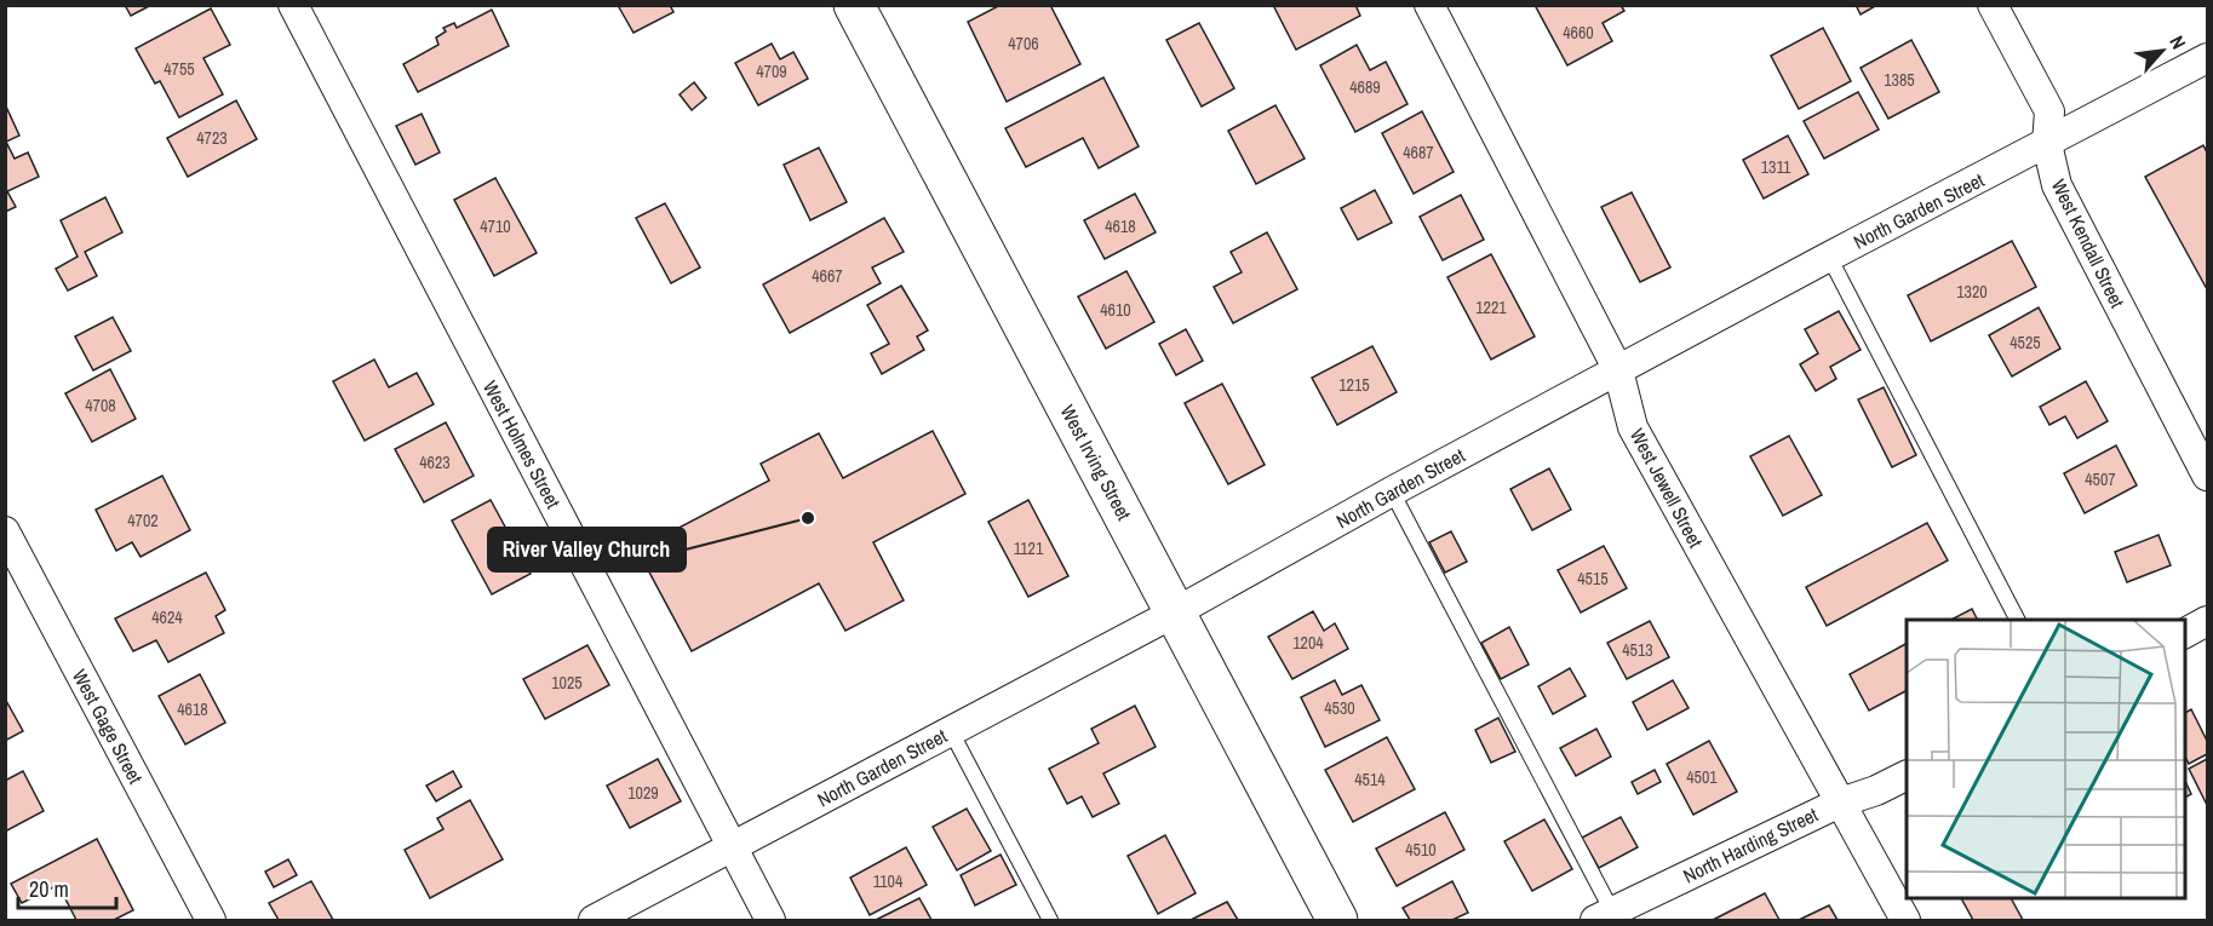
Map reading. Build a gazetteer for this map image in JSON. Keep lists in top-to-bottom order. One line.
{"streets":{"street":["North Garden Street","West Kendall Street","West Holmes Street","West Irving Street","West Jewell Street","West Gage Street","North Harding Street"]},"crossings":[["North Garden Street","West Kendall Street"],["North Garden Street","West Holmes Street"],["North Garden Street","West Irving Street"],["North Garden Street","West Jewell Street"],["West Jewell Street","North Harding Street"]],"places":["River Valley Church"],"house_numbers":["4660","4706","4755","4709","1385","4689","4723","4687","1311","4710","4618","4667","1320","1221","4610","4525","1215","4708","4623","4507","4702","1121","4515","4624","1204","4513","1025","4530","4618","4501","4514","1029","4510","1104"],"scale_bar":"20 m","north":"top right"}
